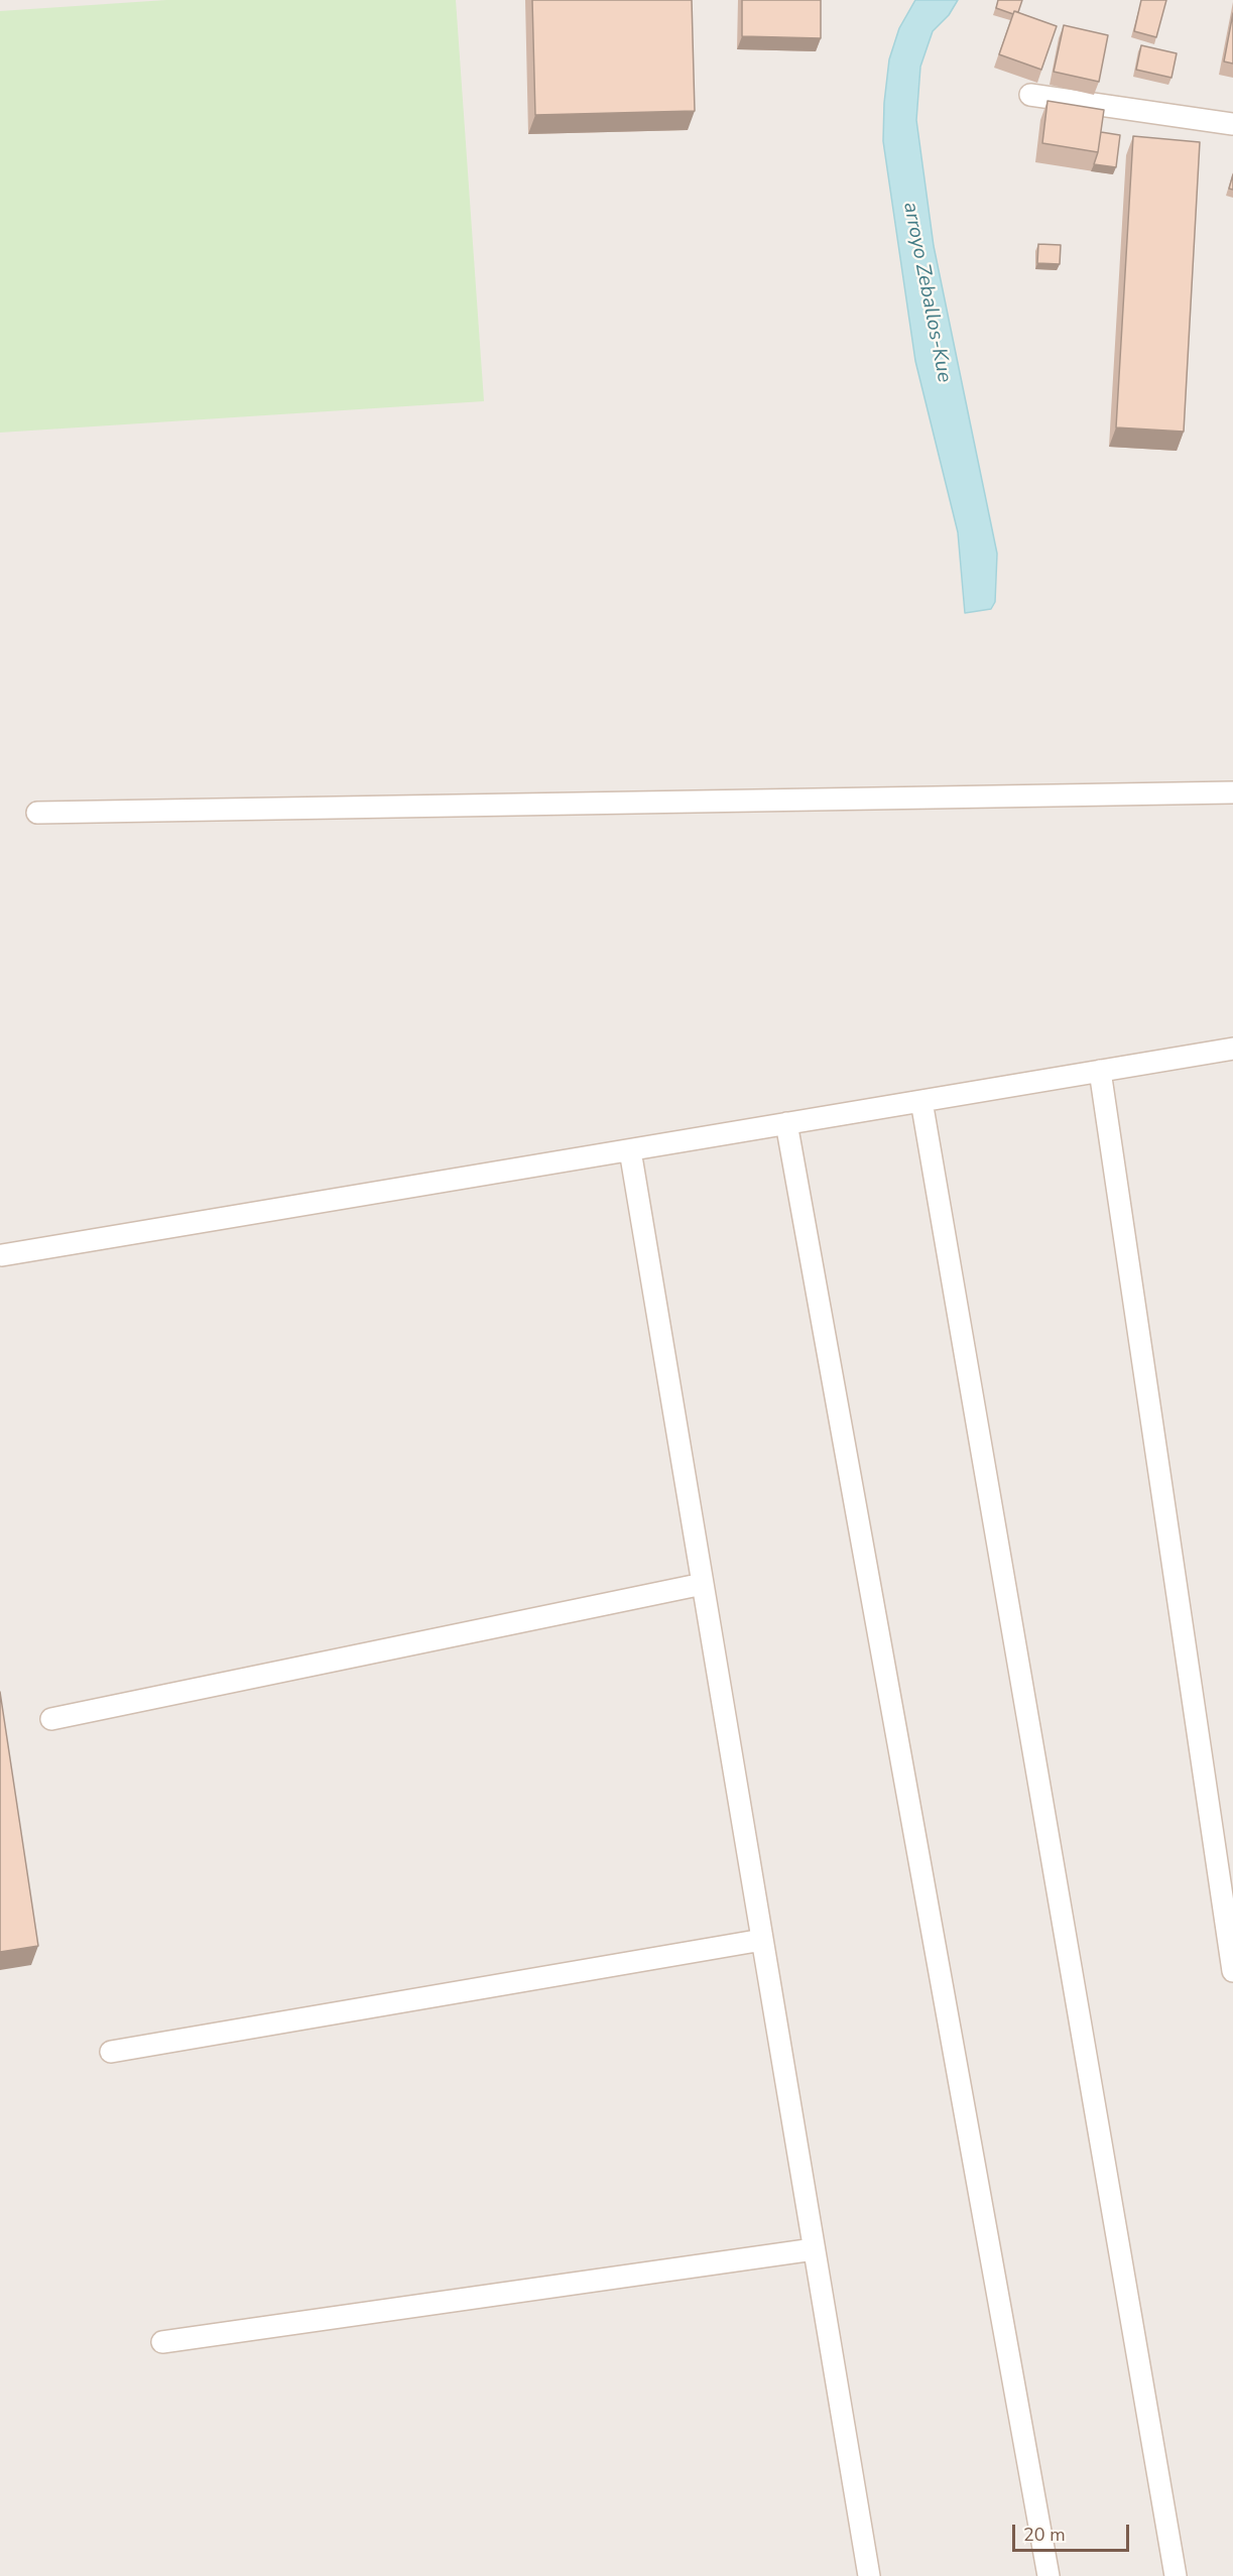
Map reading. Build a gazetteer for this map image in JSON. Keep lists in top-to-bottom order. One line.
{"water":["arroyo Zeballos-Kue"],"scale_bar":"20 m"}
